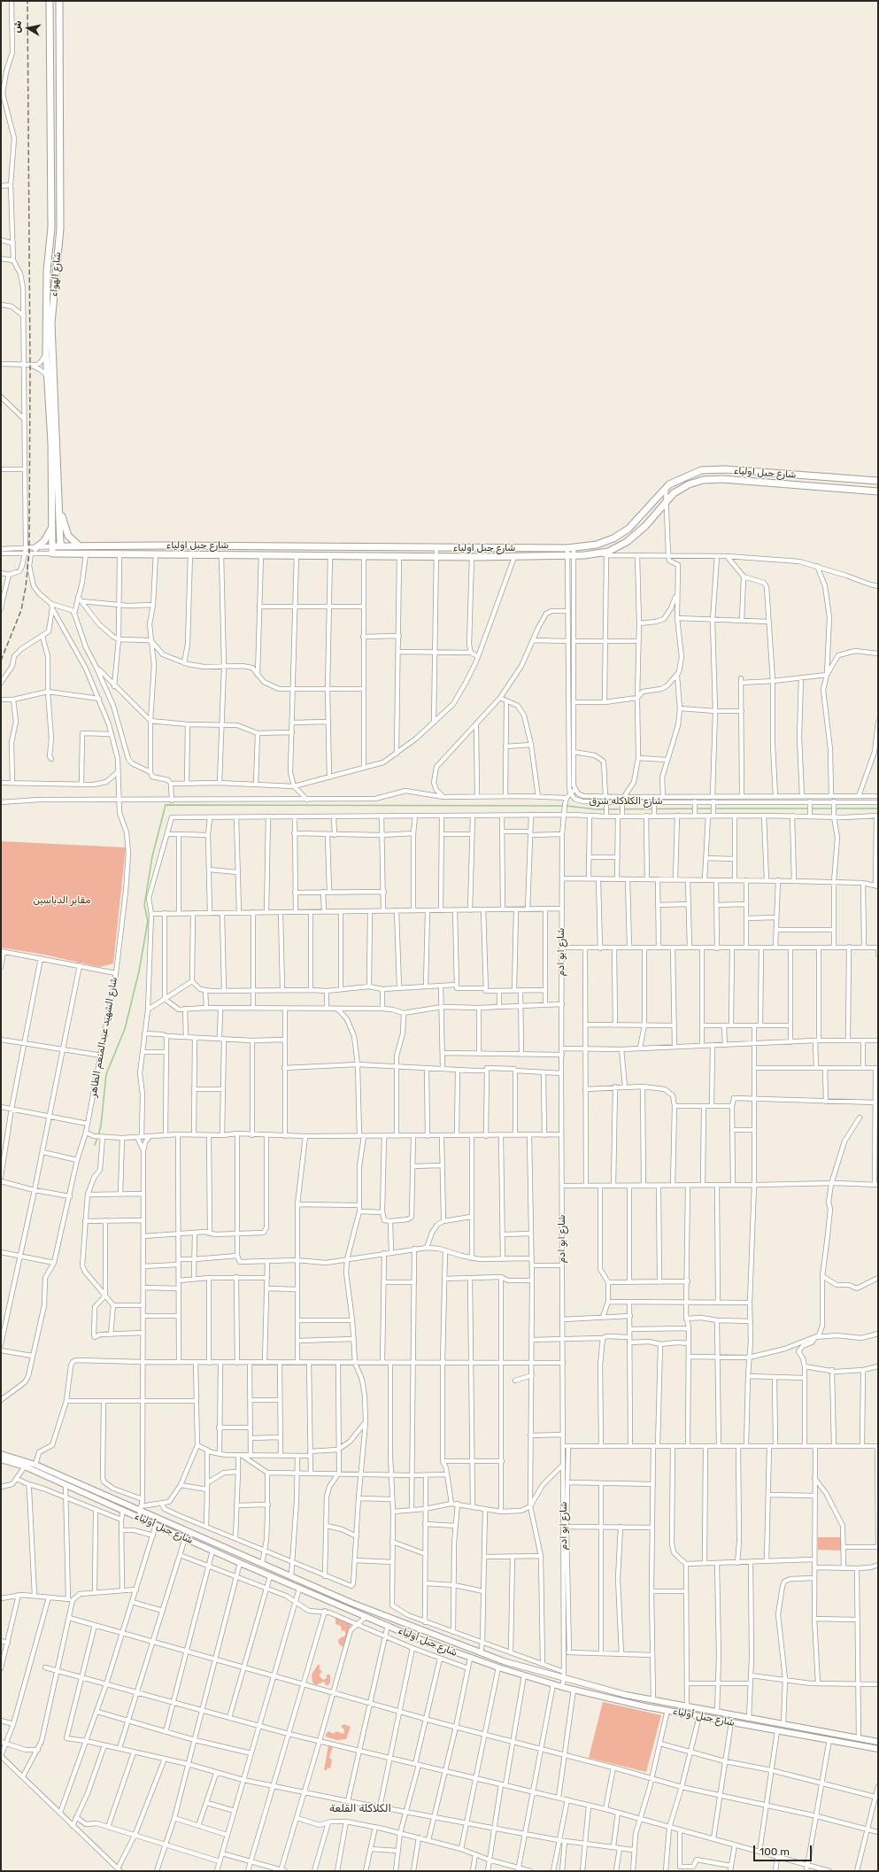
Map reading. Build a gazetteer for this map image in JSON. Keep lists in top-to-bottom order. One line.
{"streets":{"highway":["شارع الهواء","شارع جبل اولياء"],"main road":["شارع جبل أولياء"],"street":["شارع الكلاكله شرق","شارع ابو ادم","شارع الشهيد عبدالمنعم الطاهر"]},"crossings":[["شارع الهواء","شارع جبل اولياء"],["شارع الكلاكله شرق","شارع ابو ادم"],["شارع ابو ادم","شارع جبل أولياء"]],"districts":["الكلاكلة القلعة"],"parks":["مقابر الدباسين"],"scale_bar":"100 m","north":"left"}
